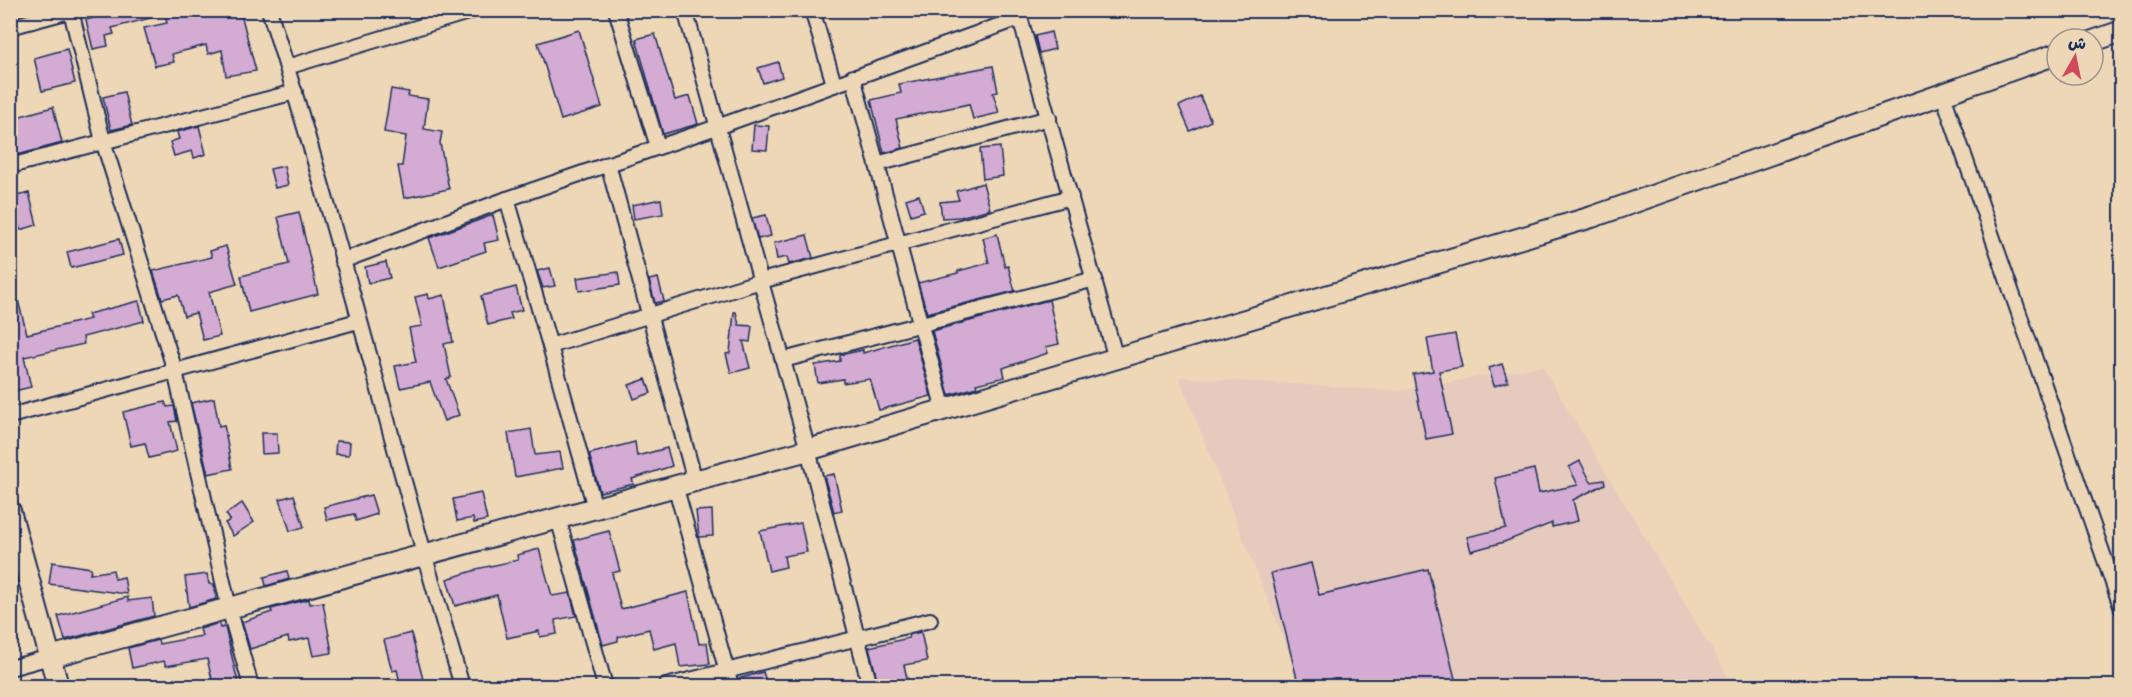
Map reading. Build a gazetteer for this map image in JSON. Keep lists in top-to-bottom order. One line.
{"north":"top"}
